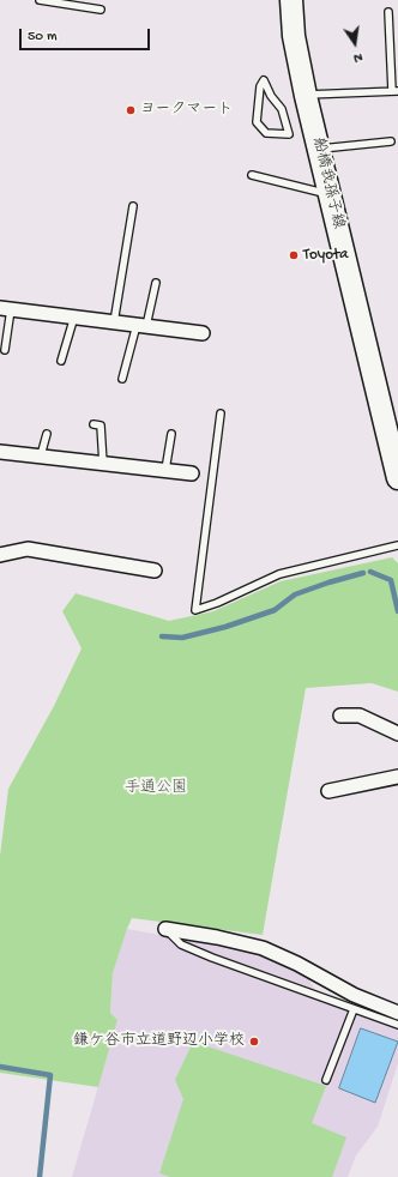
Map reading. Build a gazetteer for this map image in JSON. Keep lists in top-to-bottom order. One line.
{"streets":{"main road":["船橋我孫子線"]},"parks":["手通公園"],"places":["ヨークマート","Toyota","鎌ケ谷市立道野辺小学校"],"scale_bar":"50 m","north":"bottom"}
